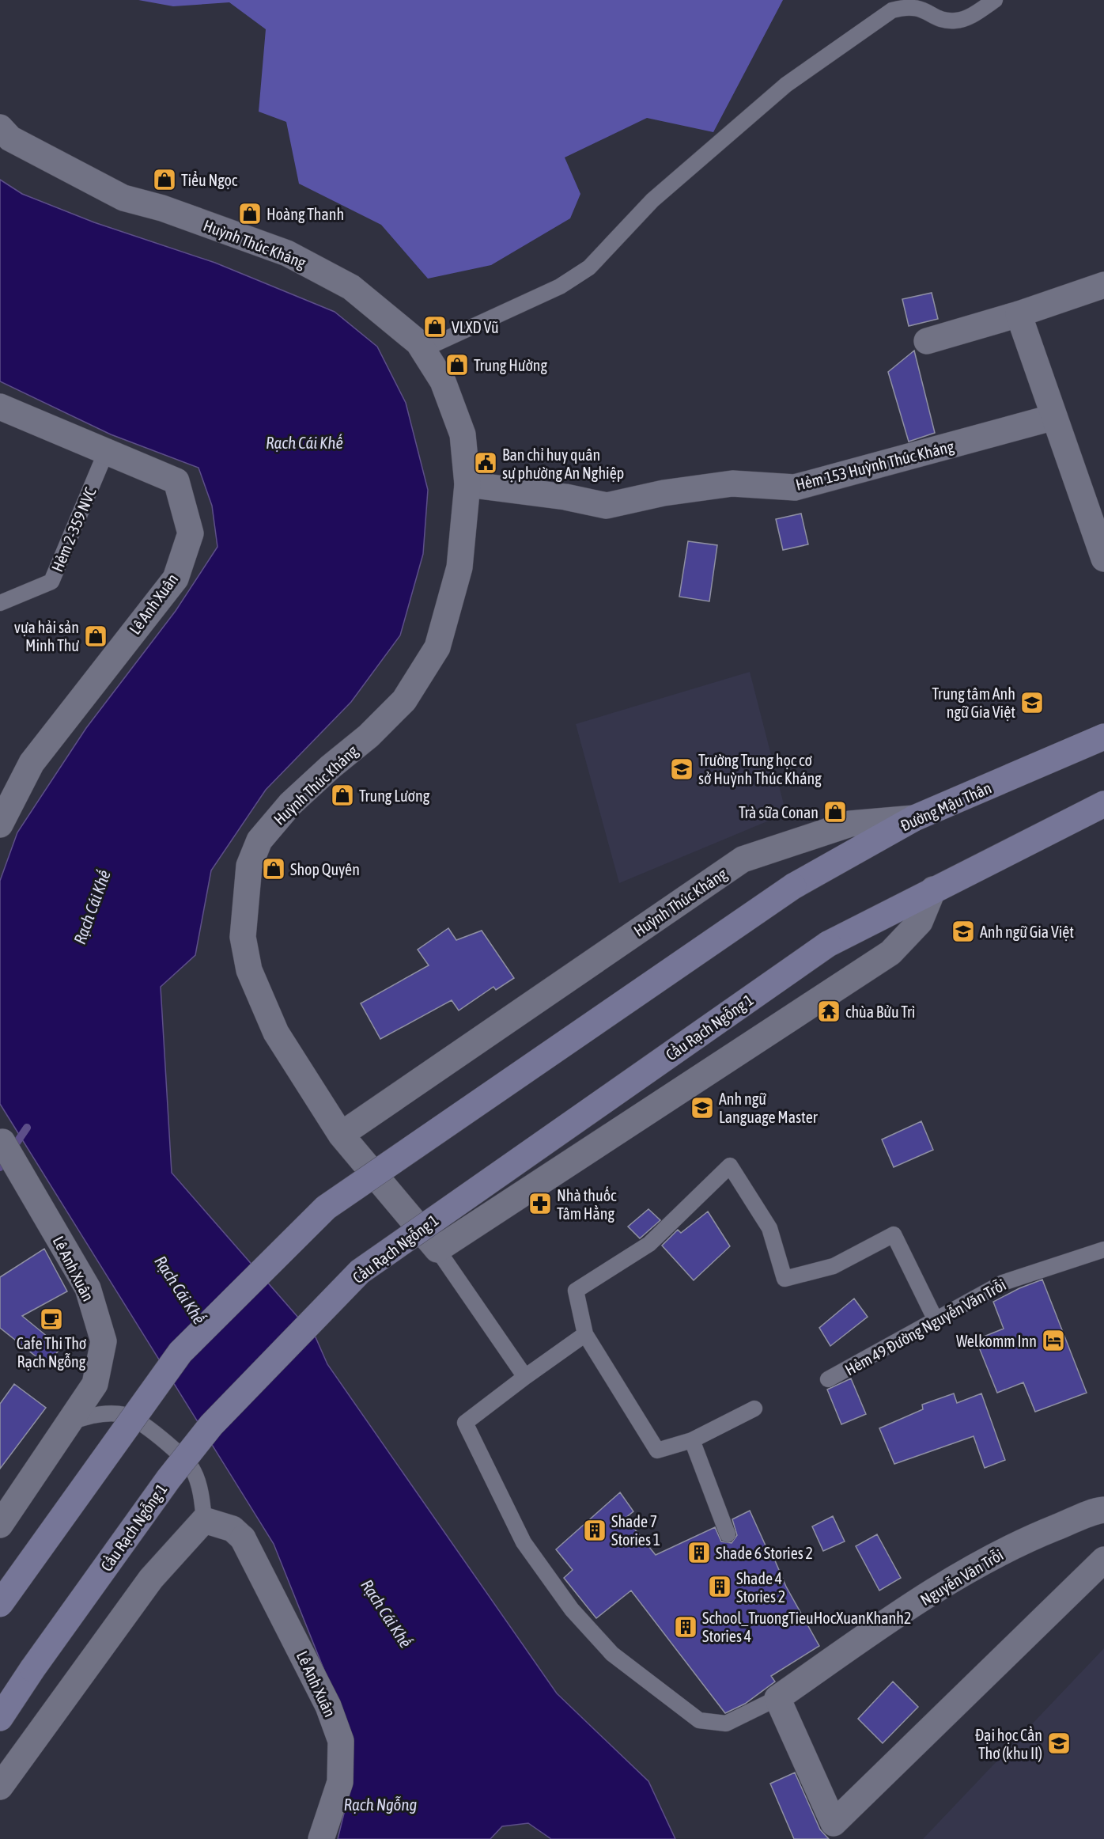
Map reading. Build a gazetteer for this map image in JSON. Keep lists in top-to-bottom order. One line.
{"streets":{"main road":["Đường Mậu Thân","Cầu Rạch Ngỗng 1"],"street":["Huỳnh Thúc Kháng","Hẻm 153 Huỳnh Thúc Kháng","Lê Anh Xuân","Nguyễn Văn Trỗi"],"lane":["Hẻm 2-359 NVC","Hẻm 49 Đường Nguyễn Văn Trỗi"]},"crossings":[["Huỳnh Thúc Kháng","Hẻm 153 Huỳnh Thúc Kháng"],["Huỳnh Thúc Kháng","Đường Mậu Thân"],["Hẻm 2-359 NVC","Lê Anh Xuân"]],"water":["Rạch Cái Khế","Rạch Ngỗng"],"places":{"shop":["Tiểu Ngọc","Hoàng Thanh","VLXD Vũ","Trung Hường","vựa hải sản Minh Thư","Trung Lương","Trà sữa Conan","Shop Quyên"],"public building":["Ban chỉ huy quân sự phường An Nghiệp"],"school or university":["Trung tâm Anh ngữ Gia Việt","Trường Trung học cơ sở Huỳnh Thúc Kháng","Anh ngữ Gia Việt","Anh ngữ Language Master","Đại học Cần Thơ (khu II)"],"temple":["chùa Bửu Trì"],"pharmacy":["Nhà thuốc Tâm Hằng"],"cafe":["Cafe Thi Thơ Rạch Ngỗng"],"hotel":["Welkomm Inn"],"building":["Shade 7 Stories 1","Shade 6 Stories 2","Shade 4 Stories 2","School_TruongTieuHocXuanKhanh2 Stories 4"]}}
